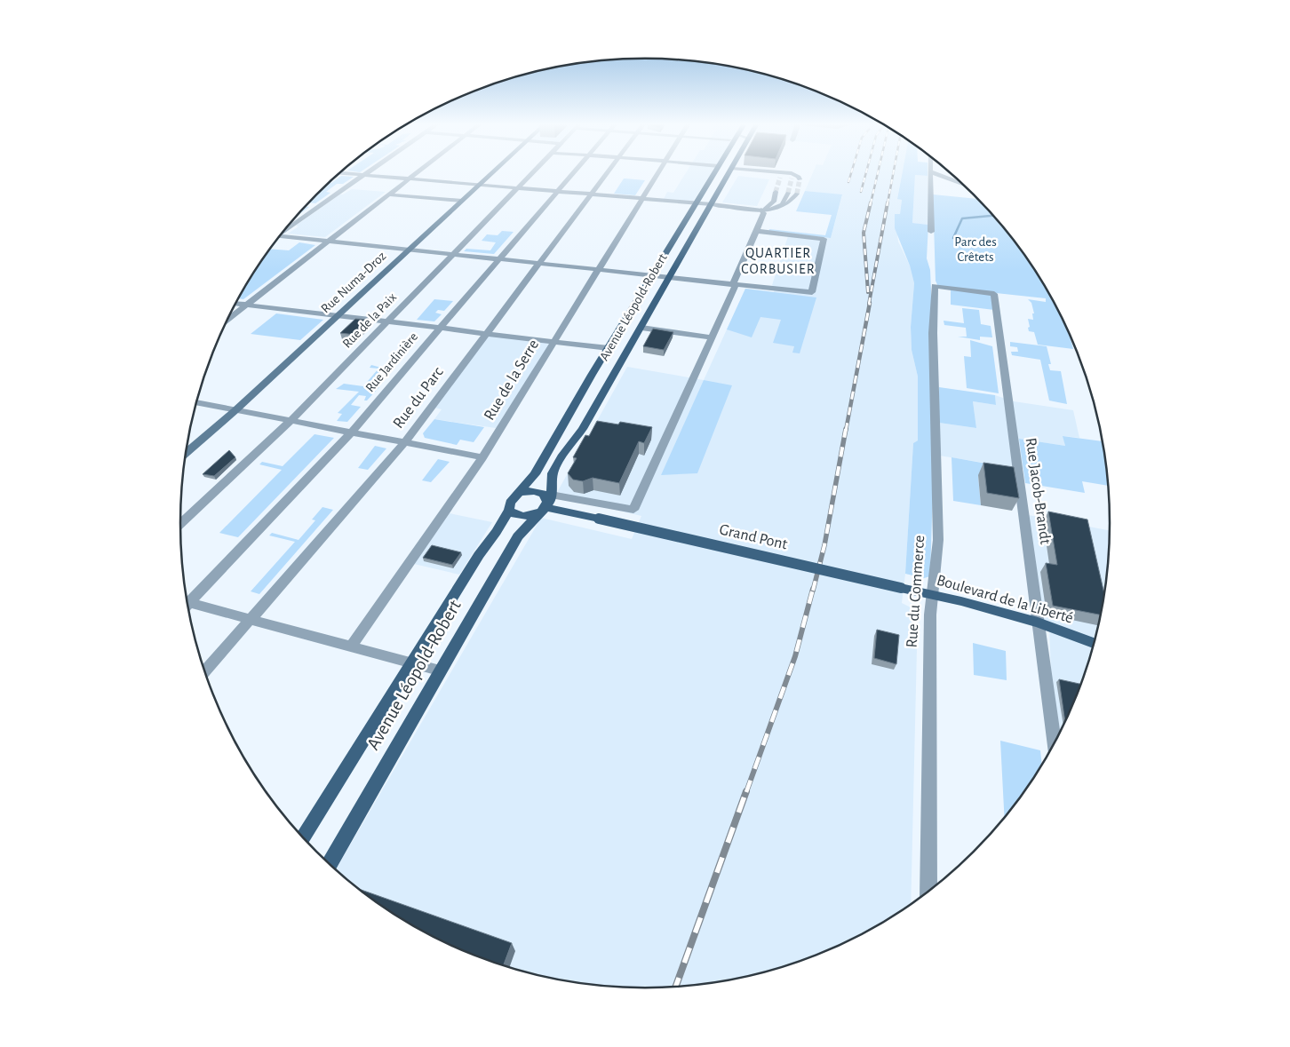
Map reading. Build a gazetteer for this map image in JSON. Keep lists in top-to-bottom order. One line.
{"streets":{"main road":["Rue Numa-Droz","Avenue Léopold-Robert","Grand Pont","Boulevard de la Liberté"],"street":["Rue de la Paix","Rue Jardinière","Rue de la Serre","Rue du Parc","Rue Jacob-Brandt","Rue du Commerce"]},"crossings":[["Avenue Léopold-Robert","Grand Pont"],["Rue Jacob-Brandt","Rue du Commerce"],["Rue Jacob-Brandt","Boulevard de la Liberté"],["Grand Pont","Boulevard de la Liberté"],["Rue du Commerce","Boulevard de la Liberté"]],"districts":["QUARTIER CORBUSIER"],"parks":["Parc des Crêtets"]}
